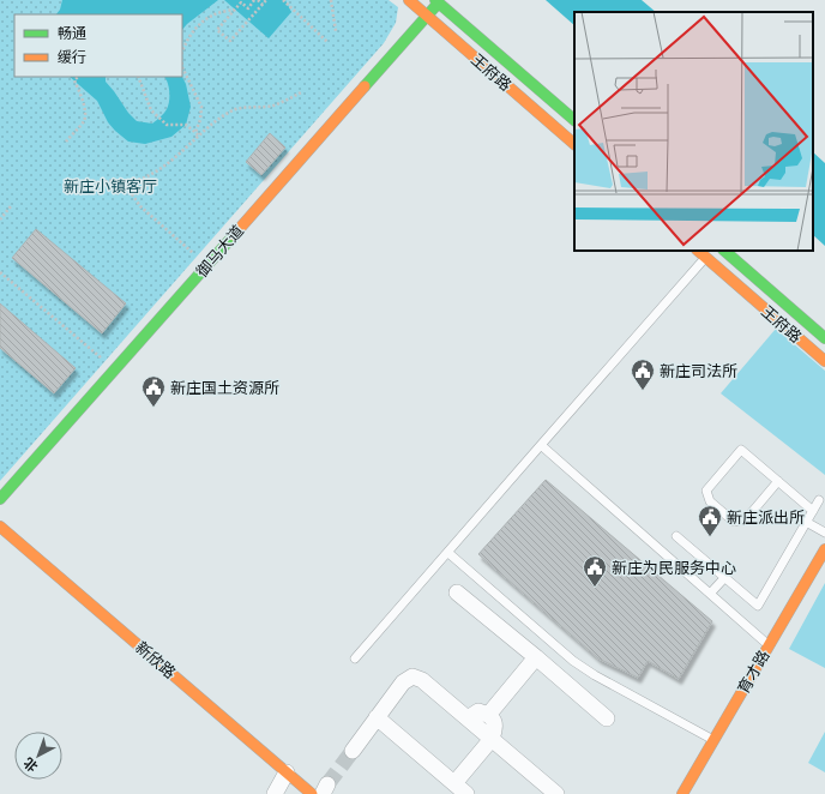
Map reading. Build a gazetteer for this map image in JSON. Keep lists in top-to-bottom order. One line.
{"streets":{"street":["王府路","御马大道","新欣路","育才路"]},"crossings":[["王府路","御马大道"]],"parks":["新庄小镇客厅"],"places":{"public building":["新庄司法所","新庄国土资源所","新庄派出所","新庄为民服务中心"]},"legend":["畅通","缓行"],"north":"bottom left"}
